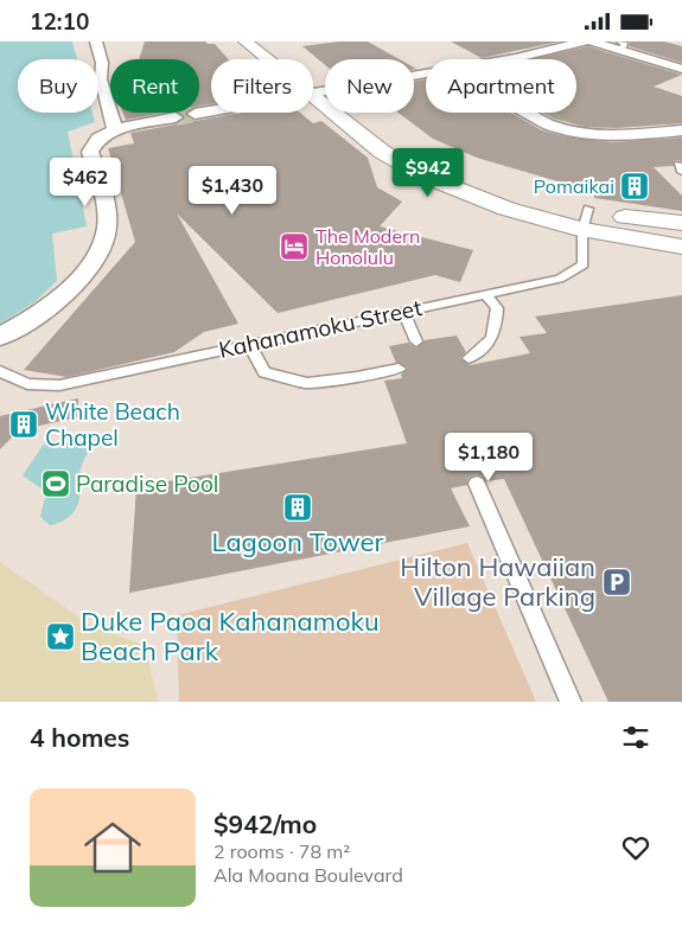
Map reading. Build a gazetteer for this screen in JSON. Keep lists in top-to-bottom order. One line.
{"streets":{"lane":["Kahanamoku Street"]},"places":{"building":["Pomaikai","White Beach Chapel","Lagoon Tower"],"hotel":["The Modern Honolulu"],"sports":["Paradise Pool"],"parking":["Hilton Hawaiian Village Parking"],"place":["Duke Paoa Kahanamoku Beach Park"]},"page":{"status":"12:10","chip":["Buy","Rent","Filters","New","Apartment"],"price":["$942","$462","$1,430","$1,180"],"heading":"4 homes","list":[{"name":"$942/mo","note":"2 rooms · 78 m² · Ala Moana Boulevard"}]}}
